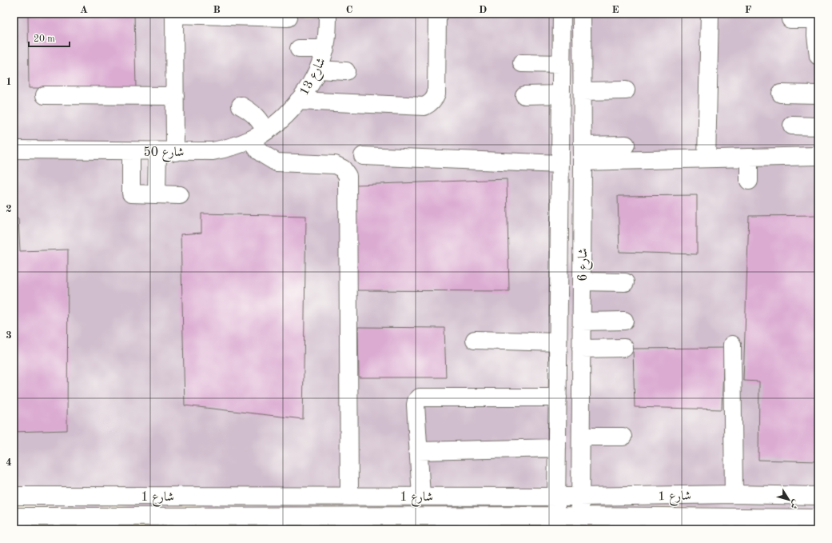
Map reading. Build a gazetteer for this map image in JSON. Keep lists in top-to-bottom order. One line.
{"streets":{"street":["شارع 13","شارع 50","شارع 6","شارع 1"]},"crossings":[["شارع 13","شارع 50"],["شارع 6","شارع 1"]],"scale_bar":"20 m","north":"bottom right","grid":{"columns":["A","B","C","D","E","F"],"rows":["1","2","3","4"]}}
